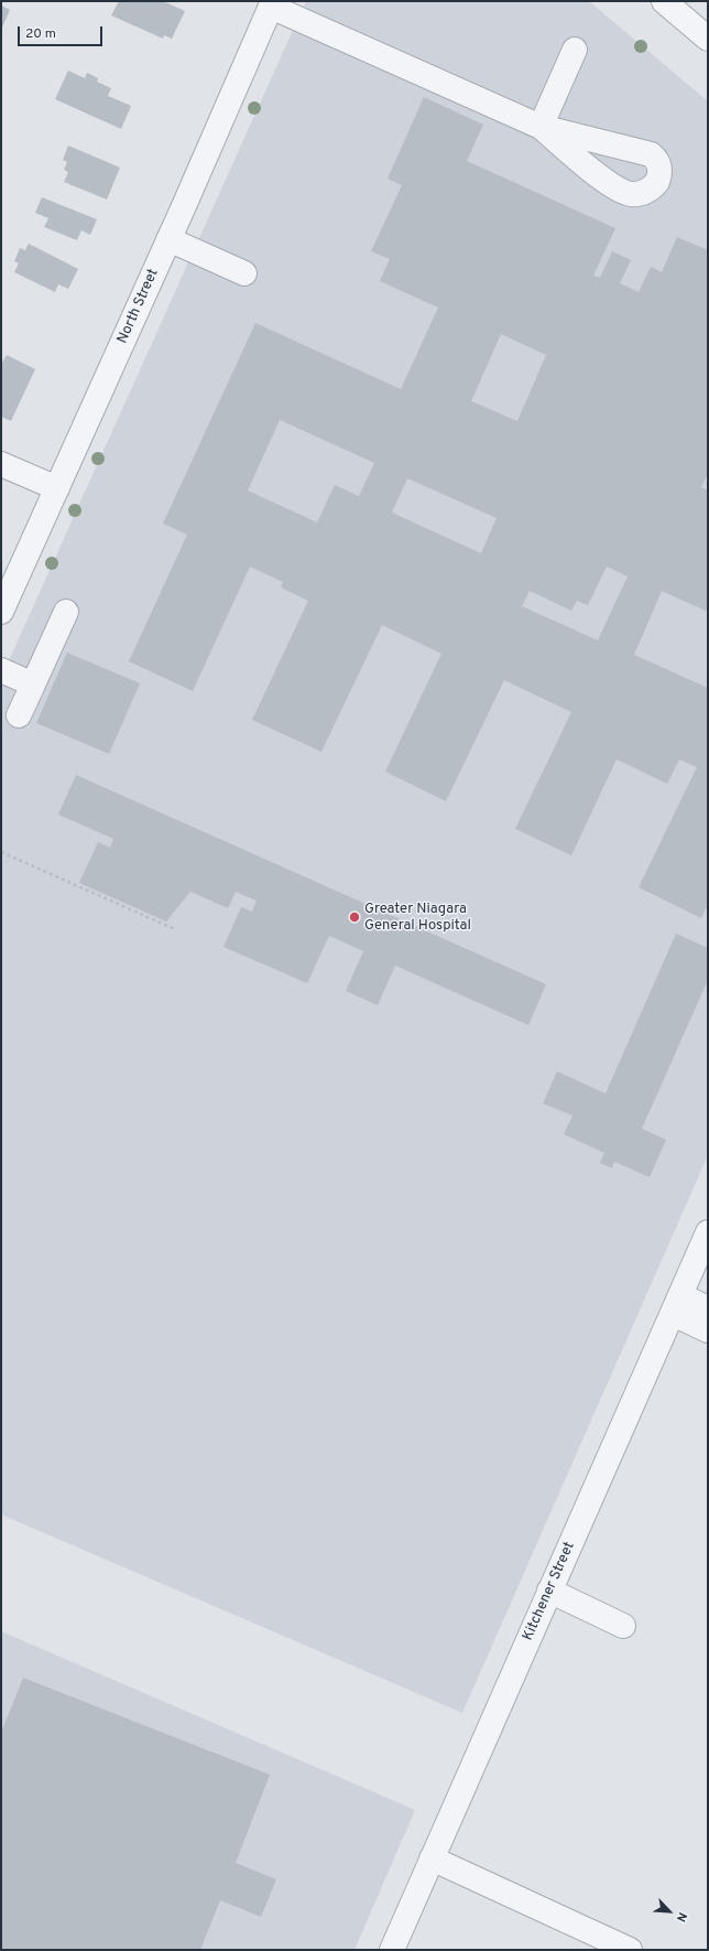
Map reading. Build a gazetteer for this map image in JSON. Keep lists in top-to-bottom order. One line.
{"streets":{"street":["North Street","Kitchener Street"]},"places":["Greater Niagara General Hospital"],"scale_bar":"20 m","north":"bottom right"}
